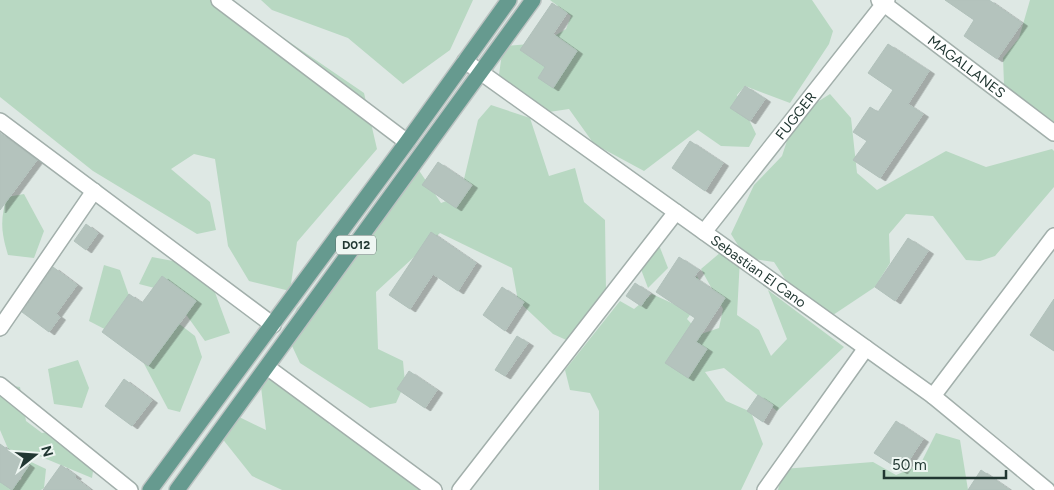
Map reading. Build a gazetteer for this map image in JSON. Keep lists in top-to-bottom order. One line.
{"streets":{"main road":["D012"],"street":["MAGALLANES","FUGGER","Sebastian El Cano"]},"crossings":[["MAGALLANES","FUGGER"],["FUGGER","Sebastian El Cano"],["D012","Sebastian El Cano"]],"scale_bar":"50 m","north":"right"}
